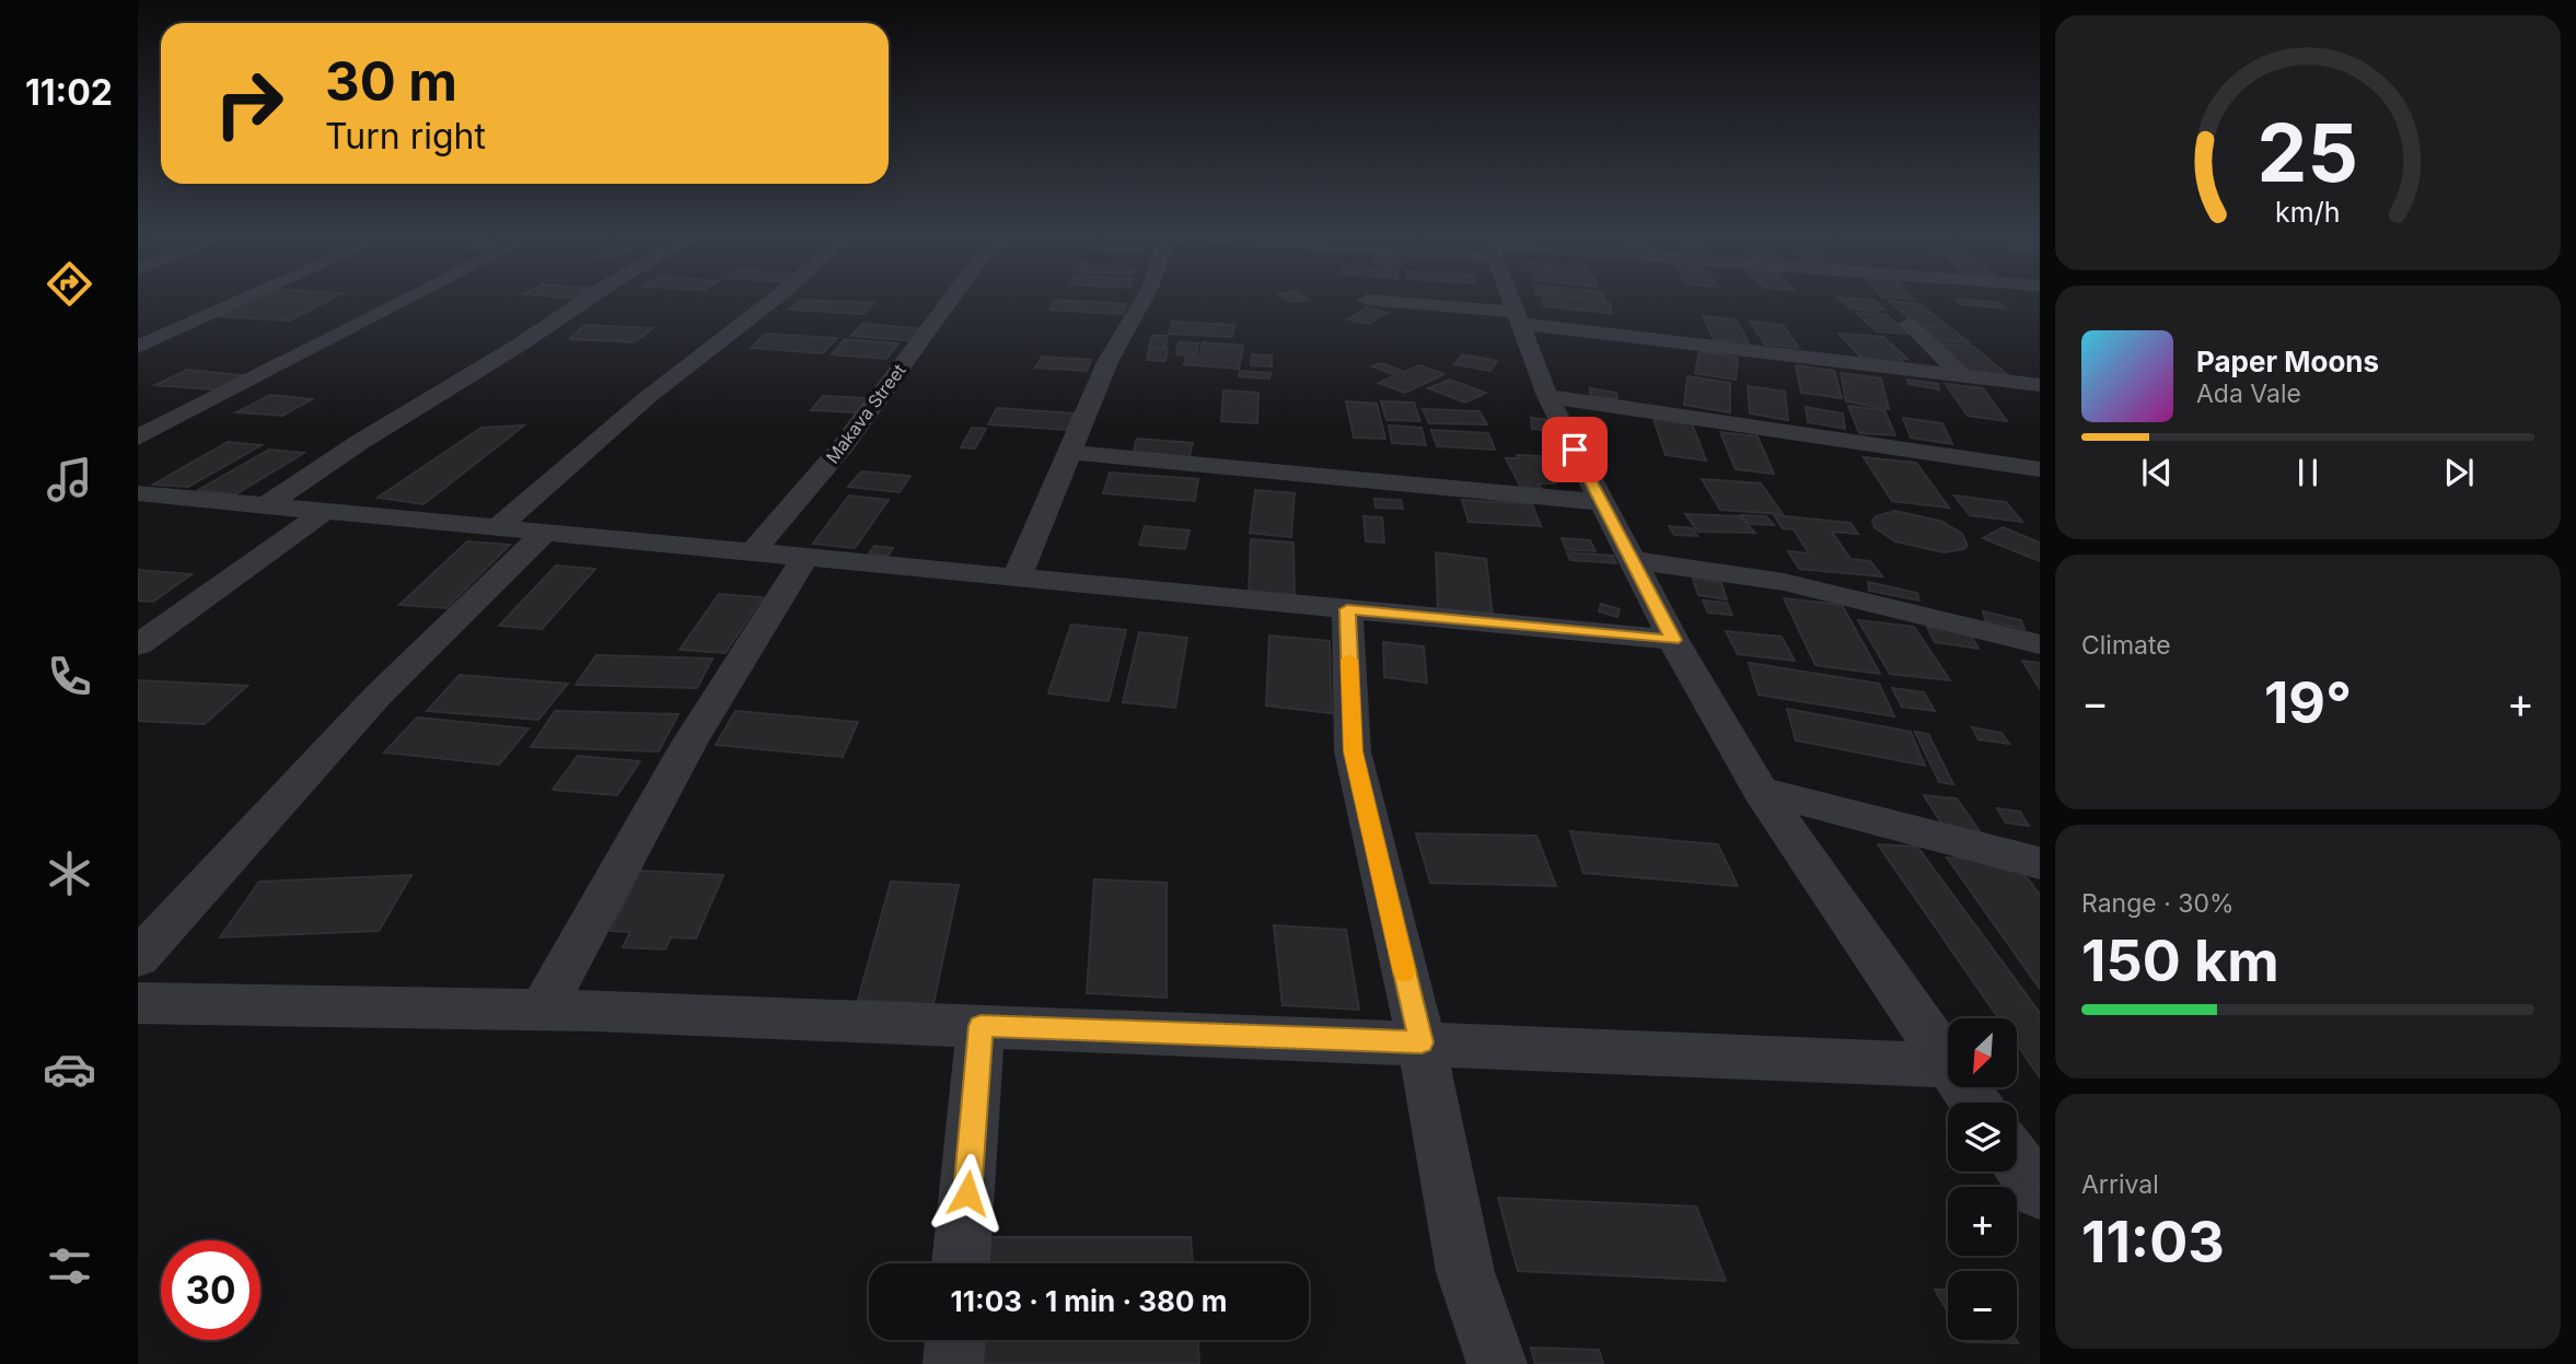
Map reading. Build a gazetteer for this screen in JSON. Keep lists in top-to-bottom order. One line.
{"streets":{"street":["Makava Street"]},"north":"bottom left","page":{"tabs":"11:02","turn":["30 m","Turn right"],"song":["Paper Moons","Ada Vale"],"tile":["Climate",["Range · 30%","150 km"],["Arrival","11:03"]],"heat":["−","19°","+"],"map_buttons":["+","−"],"limit":"30","trip":"11:03 · 1 min · 380 m","gauge":["25","km/h"]}}
